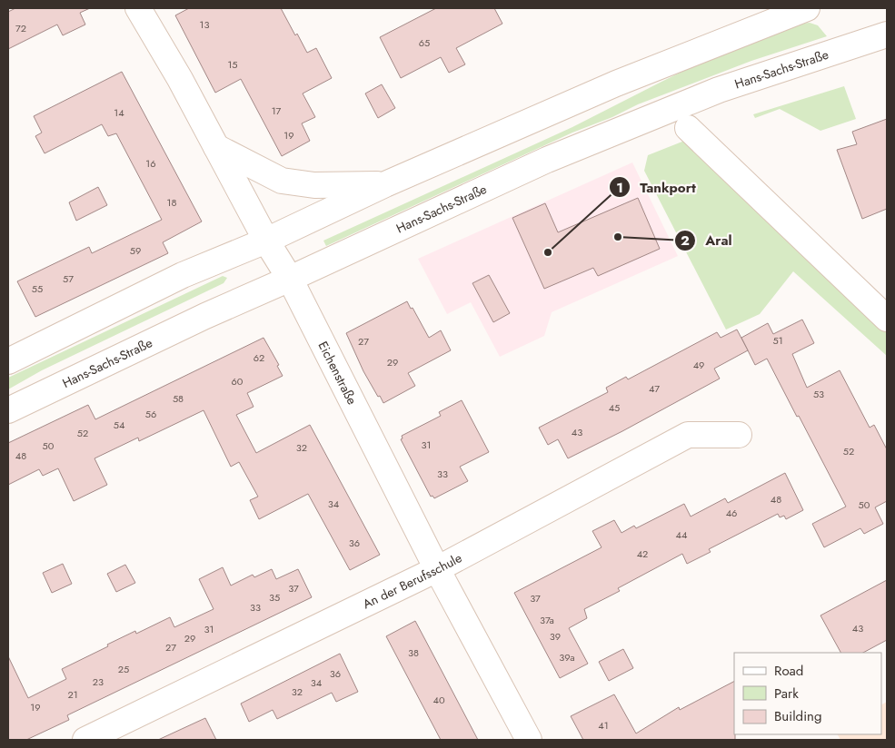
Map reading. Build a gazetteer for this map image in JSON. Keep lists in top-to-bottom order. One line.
{"streets":{"main road":["Hans-Sachs-Straße","Eichenstraße","An der Berufsschule"]},"crossings":[["Hans-Sachs-Straße","Eichenstraße"],["Eichenstraße","An der Berufsschule"]],"places":["Aral","Tankport"],"house_numbers":["13","72","65","15","17","14","19","16","18","59","57","55","51","27","62","29","49","60","47","53","58","45","56","54","43","52","31","50","32","52","48","33","48","34","50","46","44","36","42","37","35","37","33","37a","43","31","39","29","27","38","39a","25","36","23","34","32","21","40","19","41"],"legend":["Road","Park","Building"]}
